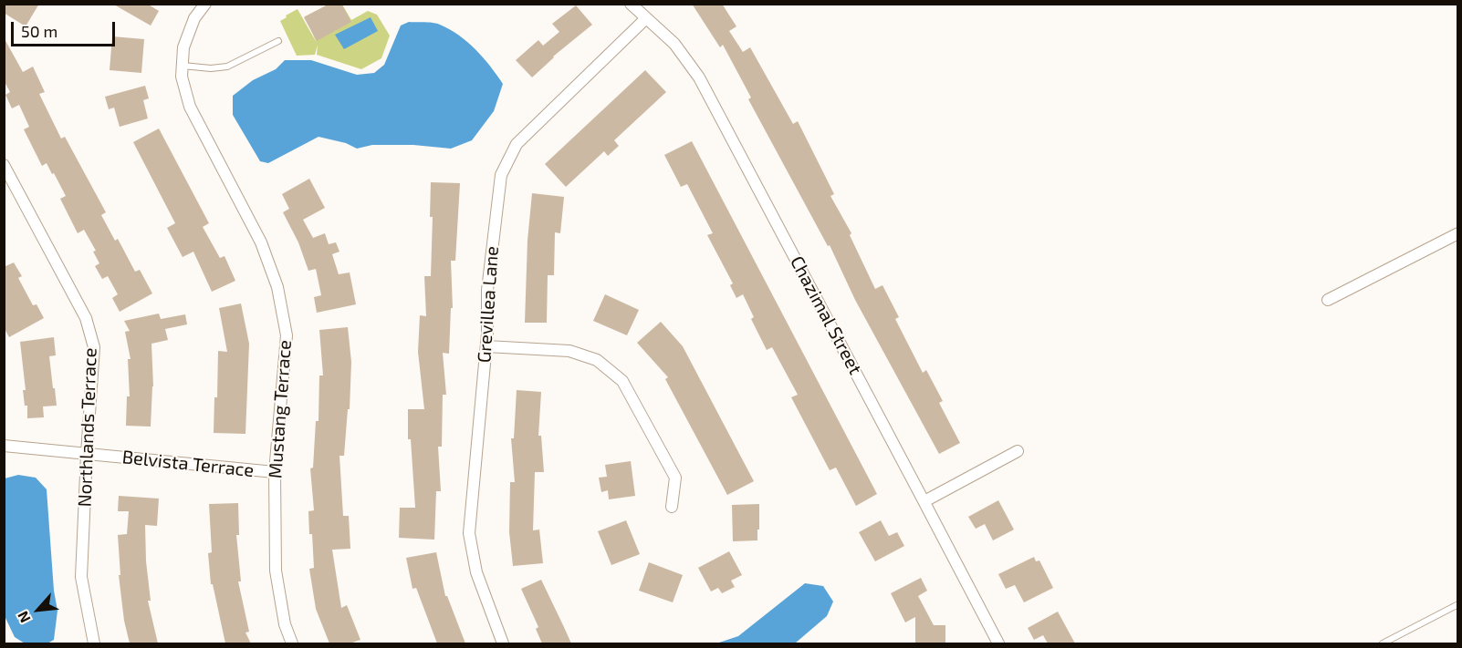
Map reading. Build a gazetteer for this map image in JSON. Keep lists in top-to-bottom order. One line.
{"streets":{"street":["Grevillea Lane","Chazimal Street","Mustang Terrace","Northlands Terrace","Belvista Terrace"]},"crossings":[["Grevillea Lane","Chazimal Street"],["Mustang Terrace","Belvista Terrace"],["Northlands Terrace","Belvista Terrace"]],"scale_bar":"50 m","north":"bottom left"}
